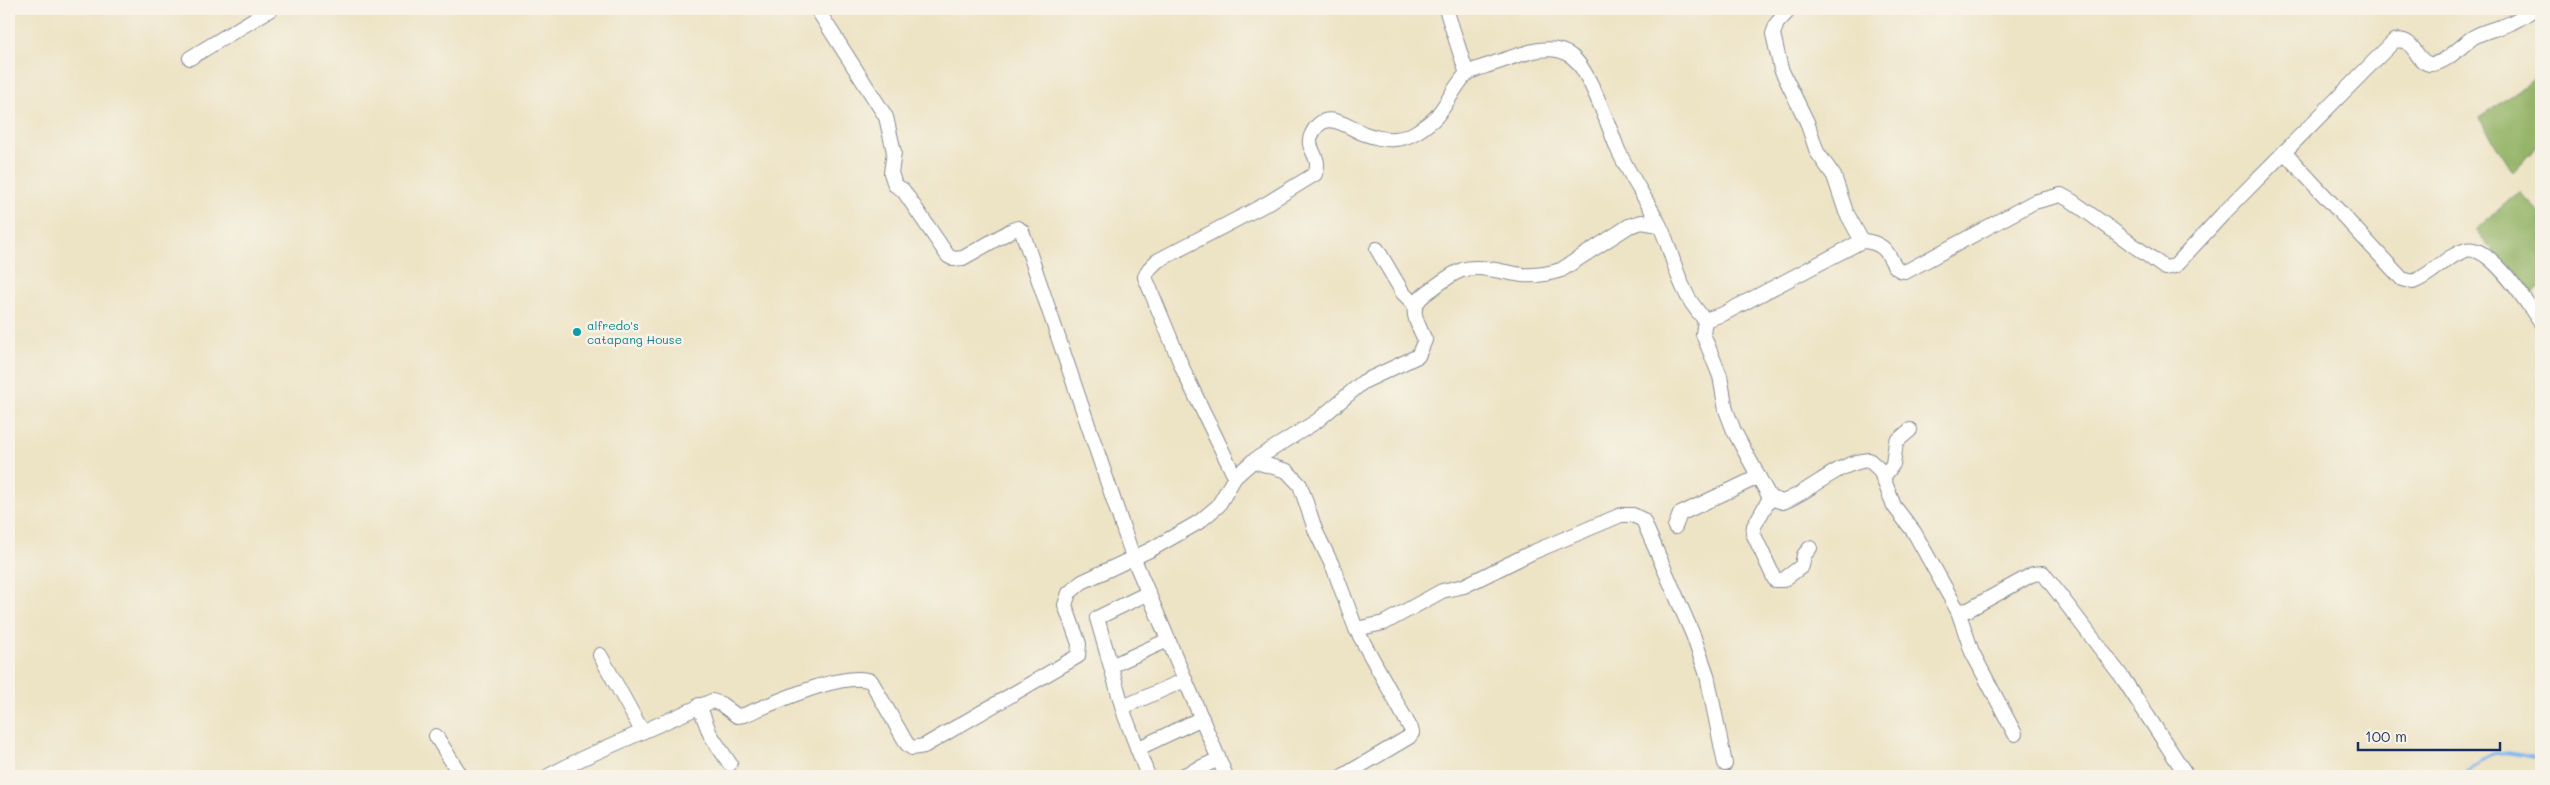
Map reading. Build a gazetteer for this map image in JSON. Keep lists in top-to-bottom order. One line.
{"places":["alfredo's catapang House"],"scale_bar":"100 m"}
